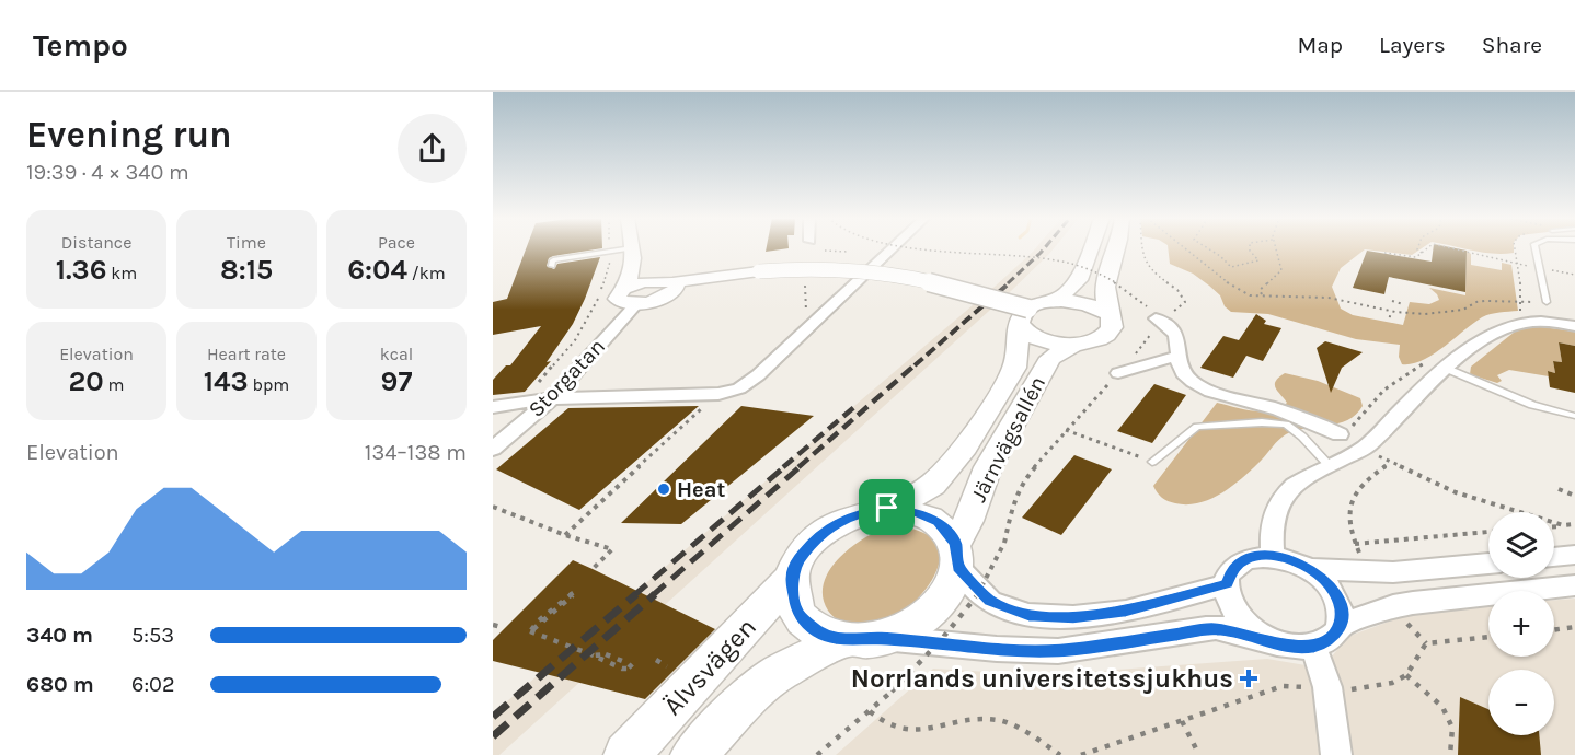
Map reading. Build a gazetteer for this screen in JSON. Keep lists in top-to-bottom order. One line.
{"streets":{"main road":["Järnvägsallén","Älvsvägen"],"street":["Storgatan"]},"crossings":[["Järnvägsallén","Älvsvägen"]],"places":{"other":["Heat"],"health":["Norrlands universitetssjukhus"]},"page":{"header":"Tempo","nav":["Map","Layers","Share"],"heading":["Evening run","19:39 · 4 × 340 m"],"stats":[["Distance","1.36 km"],["Time","8:15"],["Pace","6:04 /km"],["Elevation","20 m"],["Heart rate","143 bpm"],["kcal","97"]],"chart":["Elevation","134–138 m"],"map_buttons":["+","−"],"list":[{"name":"340 m","note":"5:53"},{"name":"680 m","note":"6:02"}]}}
